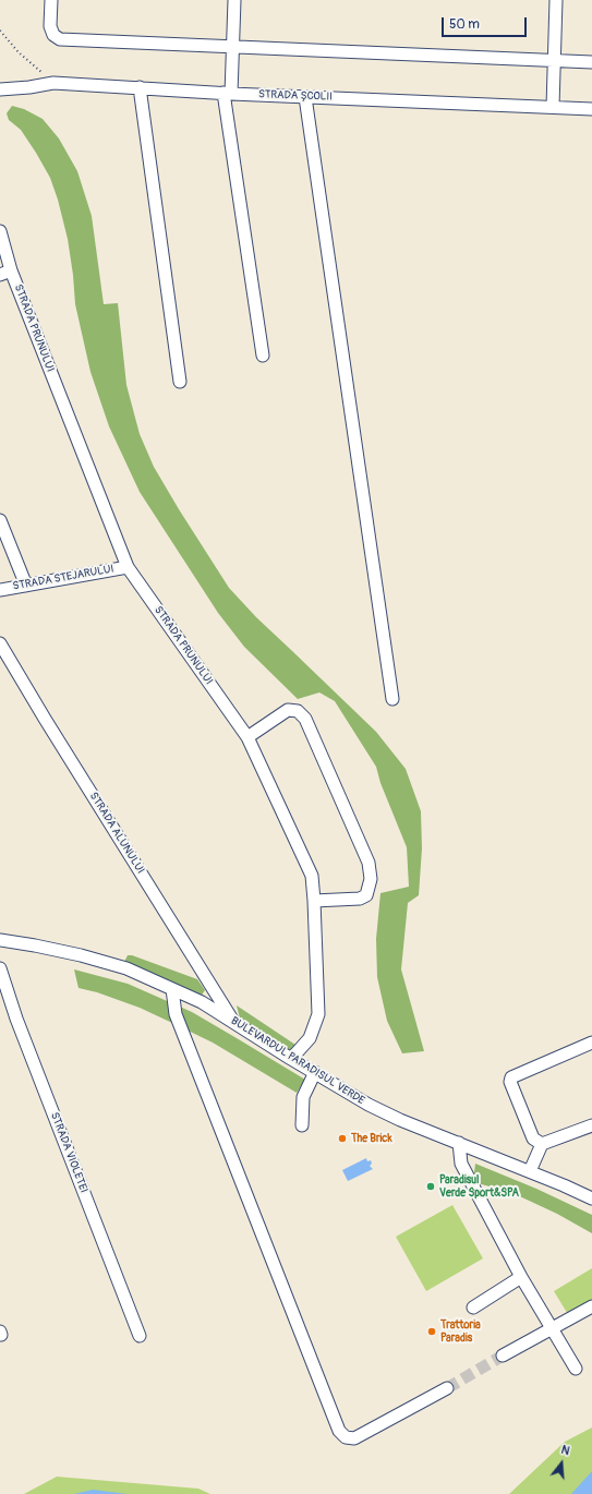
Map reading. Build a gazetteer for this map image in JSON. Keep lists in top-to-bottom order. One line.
{"streets":{"street":["STRADA ȘCOLII","STRADA PRUNULUI","STRADA STEJARULUI","STRADA ALUNULUI","BULEVARDUL PARADISUL VERDE","STRADA VIOLETEI"]},"crossings":[["STRADA PRUNULUI","STRADA STEJARULUI"],["STRADA PRUNULUI","BULEVARDUL PARADISUL VERDE"],["STRADA ALUNULUI","BULEVARDUL PARADISUL VERDE"]],"places":["The Brick","Paradisul Verde Sport&SPA","Trattoria Paradis"],"scale_bar":"50 m","north":"top"}
